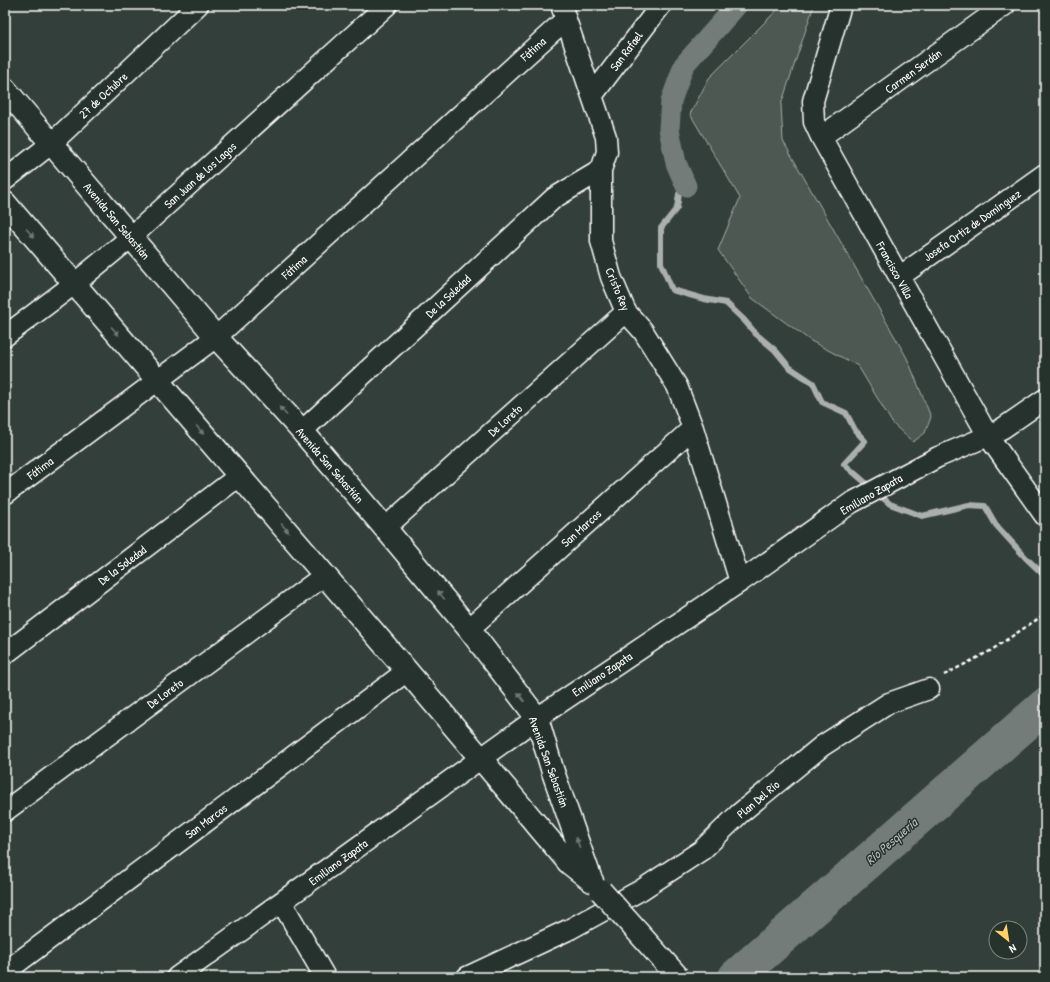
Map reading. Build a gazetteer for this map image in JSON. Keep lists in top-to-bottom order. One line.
{"streets":{"main road":["Avenida San Sebastián"],"street":["Fátima","San Rafael","Carmen Serdán","27 de Octubre","San Juan de los Lagos","Josefa Ortiz de Domínguez","Francisco Villa","Cristo Rey","De la Soledad","De Loreto","Emiliano Zapata","San Marcos","Plan Del Río"]},"crossings":[["Fátima","Avenida San Sebastián"],["Fátima","Cristo Rey"],["San Rafael","Cristo Rey"],["Carmen Serdán","Francisco Villa"],["27 de Octubre","Avenida San Sebastián"],["San Juan de los Lagos","Avenida San Sebastián"],["Avenida San Sebastián","De la Soledad"],["Avenida San Sebastián","De Loreto"],["Avenida San Sebastián","Emiliano Zapata"],["Avenida San Sebastián","San Marcos"],["Josefa Ortiz de Domínguez","Francisco Villa"],["Francisco Villa","Emiliano Zapata"],["Cristo Rey","De la Soledad"],["Cristo Rey","De Loreto"],["Cristo Rey","Emiliano Zapata"],["Cristo Rey","San Marcos"]],"water":["Río Pesquería"],"north":"bottom right"}
